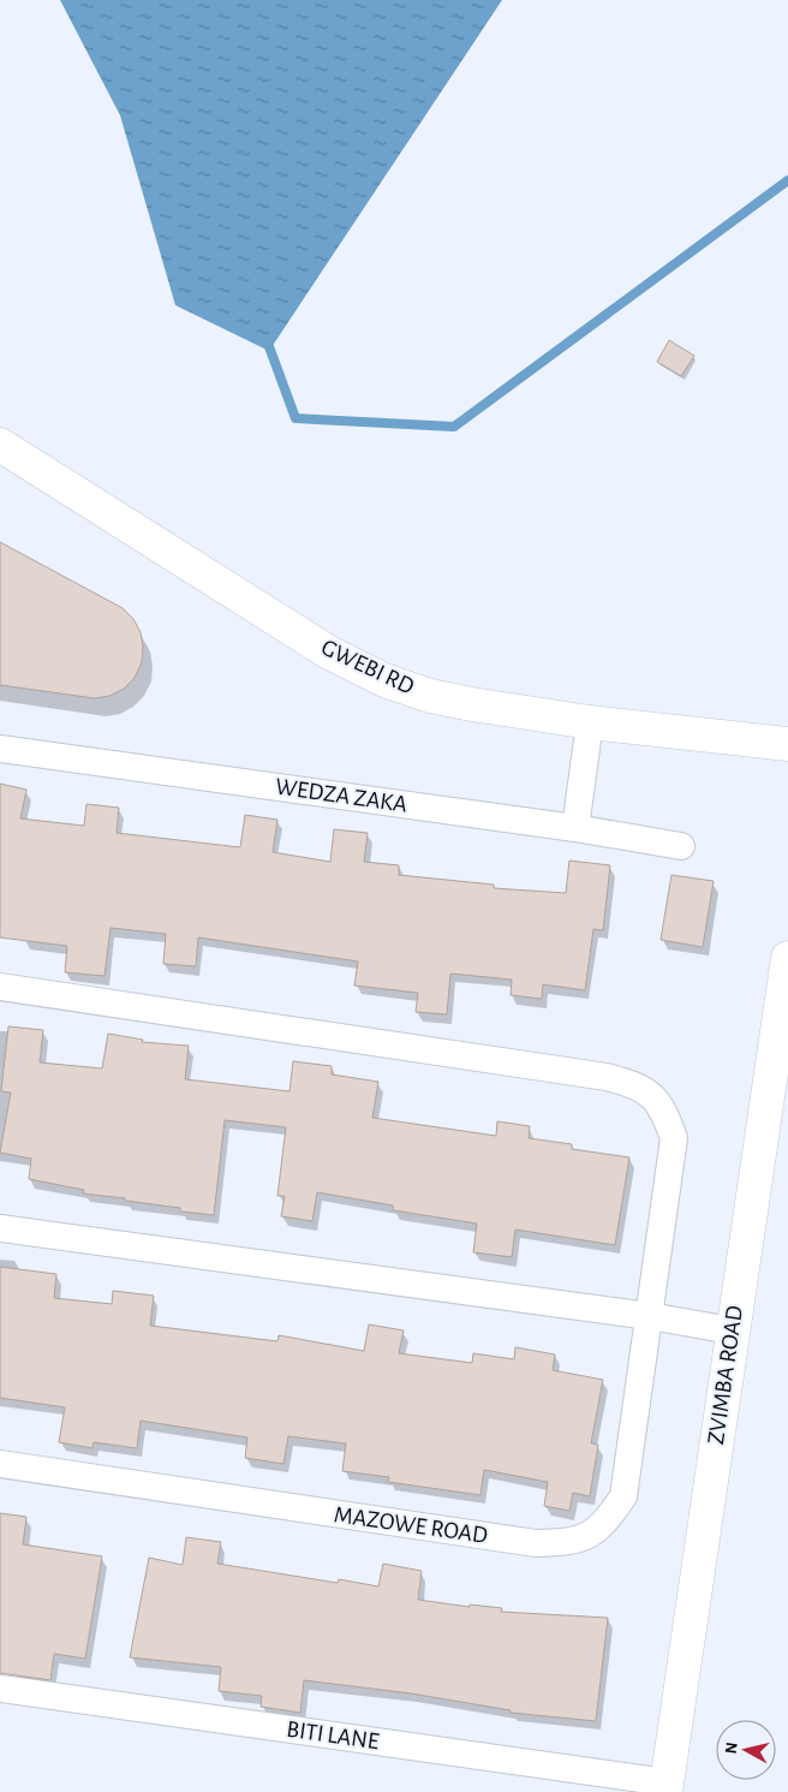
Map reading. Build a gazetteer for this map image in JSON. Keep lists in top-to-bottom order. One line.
{"streets":{"street":["GWEBI RD","WEDZA ZAKA","ZVIMBA ROAD","MAZOWE ROAD","BITI LANE"]},"crossings":[["ZVIMBA ROAD","BITI LANE"]],"north":"left"}
